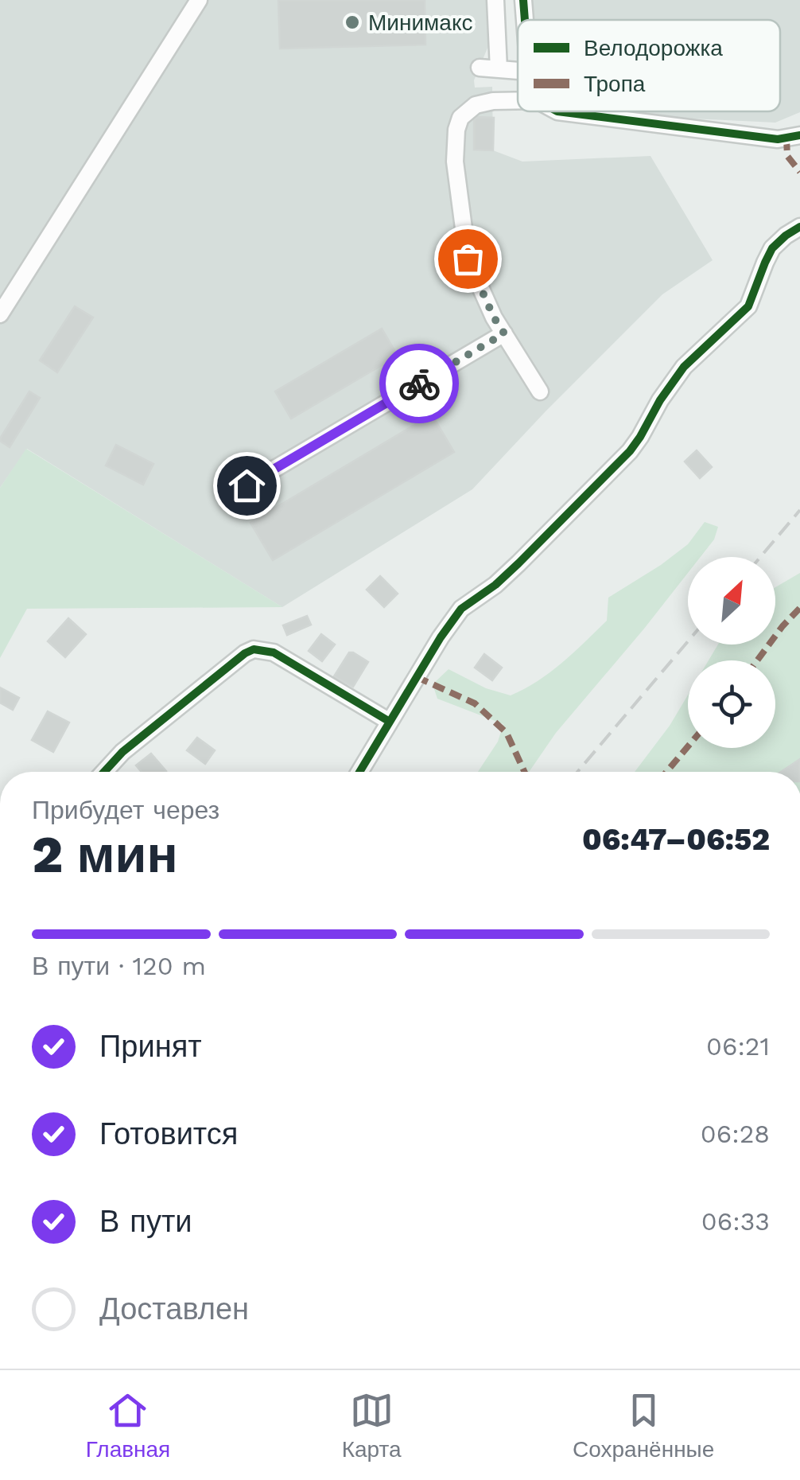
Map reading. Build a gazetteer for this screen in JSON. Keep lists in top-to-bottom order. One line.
{"places":["Минимакс"],"legend":["Велодорожка","Тропа"],"north":"top right","page":{"heading":["2 мин","Прибудет через","06:47–06:52"],"bar":"В пути · 120 m","list":[["Принят","06:21"],["Готовится","06:28"],["В пути","06:33"],"Доставлен"],"tabs":["Главная","Карта","Сохранённые"]}}
